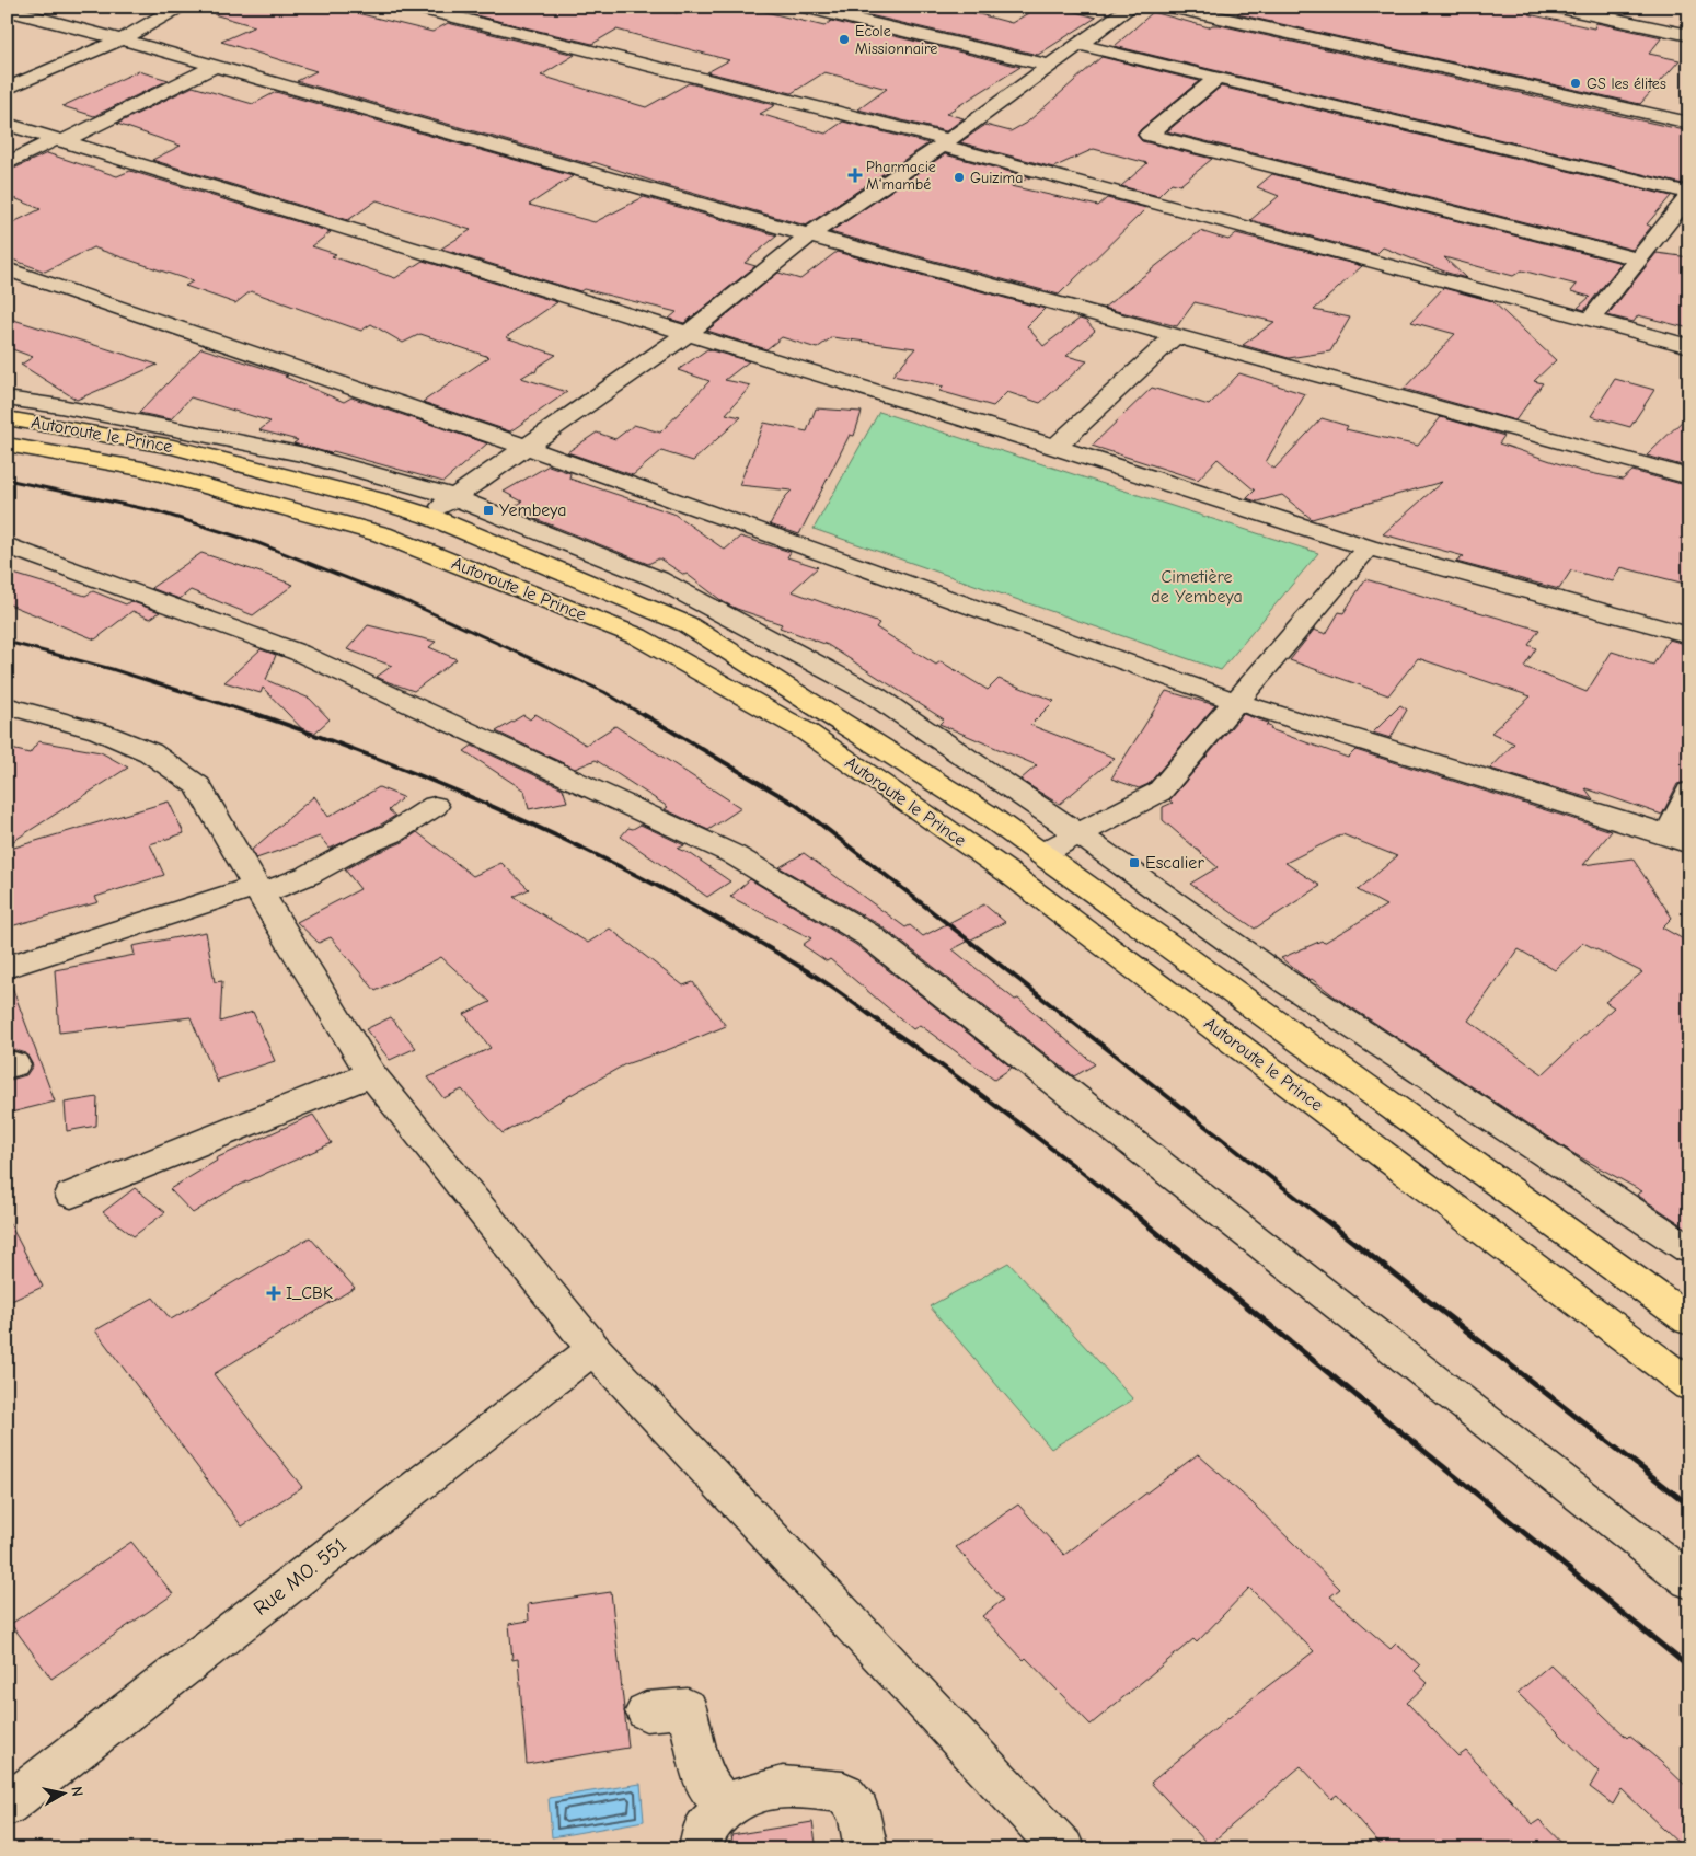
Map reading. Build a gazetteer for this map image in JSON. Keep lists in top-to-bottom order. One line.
{"streets":{"main road":["Autoroute le Prince"],"street":["Rue MO. 551"]},"parks":["Cimetière de Yembeya"],"places":{"other":["Ecole Missionnaire","GS les élites","Guizima"],"health":["Pharmacie M'mambé","I_CBK"],"transit":["Yembeya","Escalier"]},"north":"right"}
